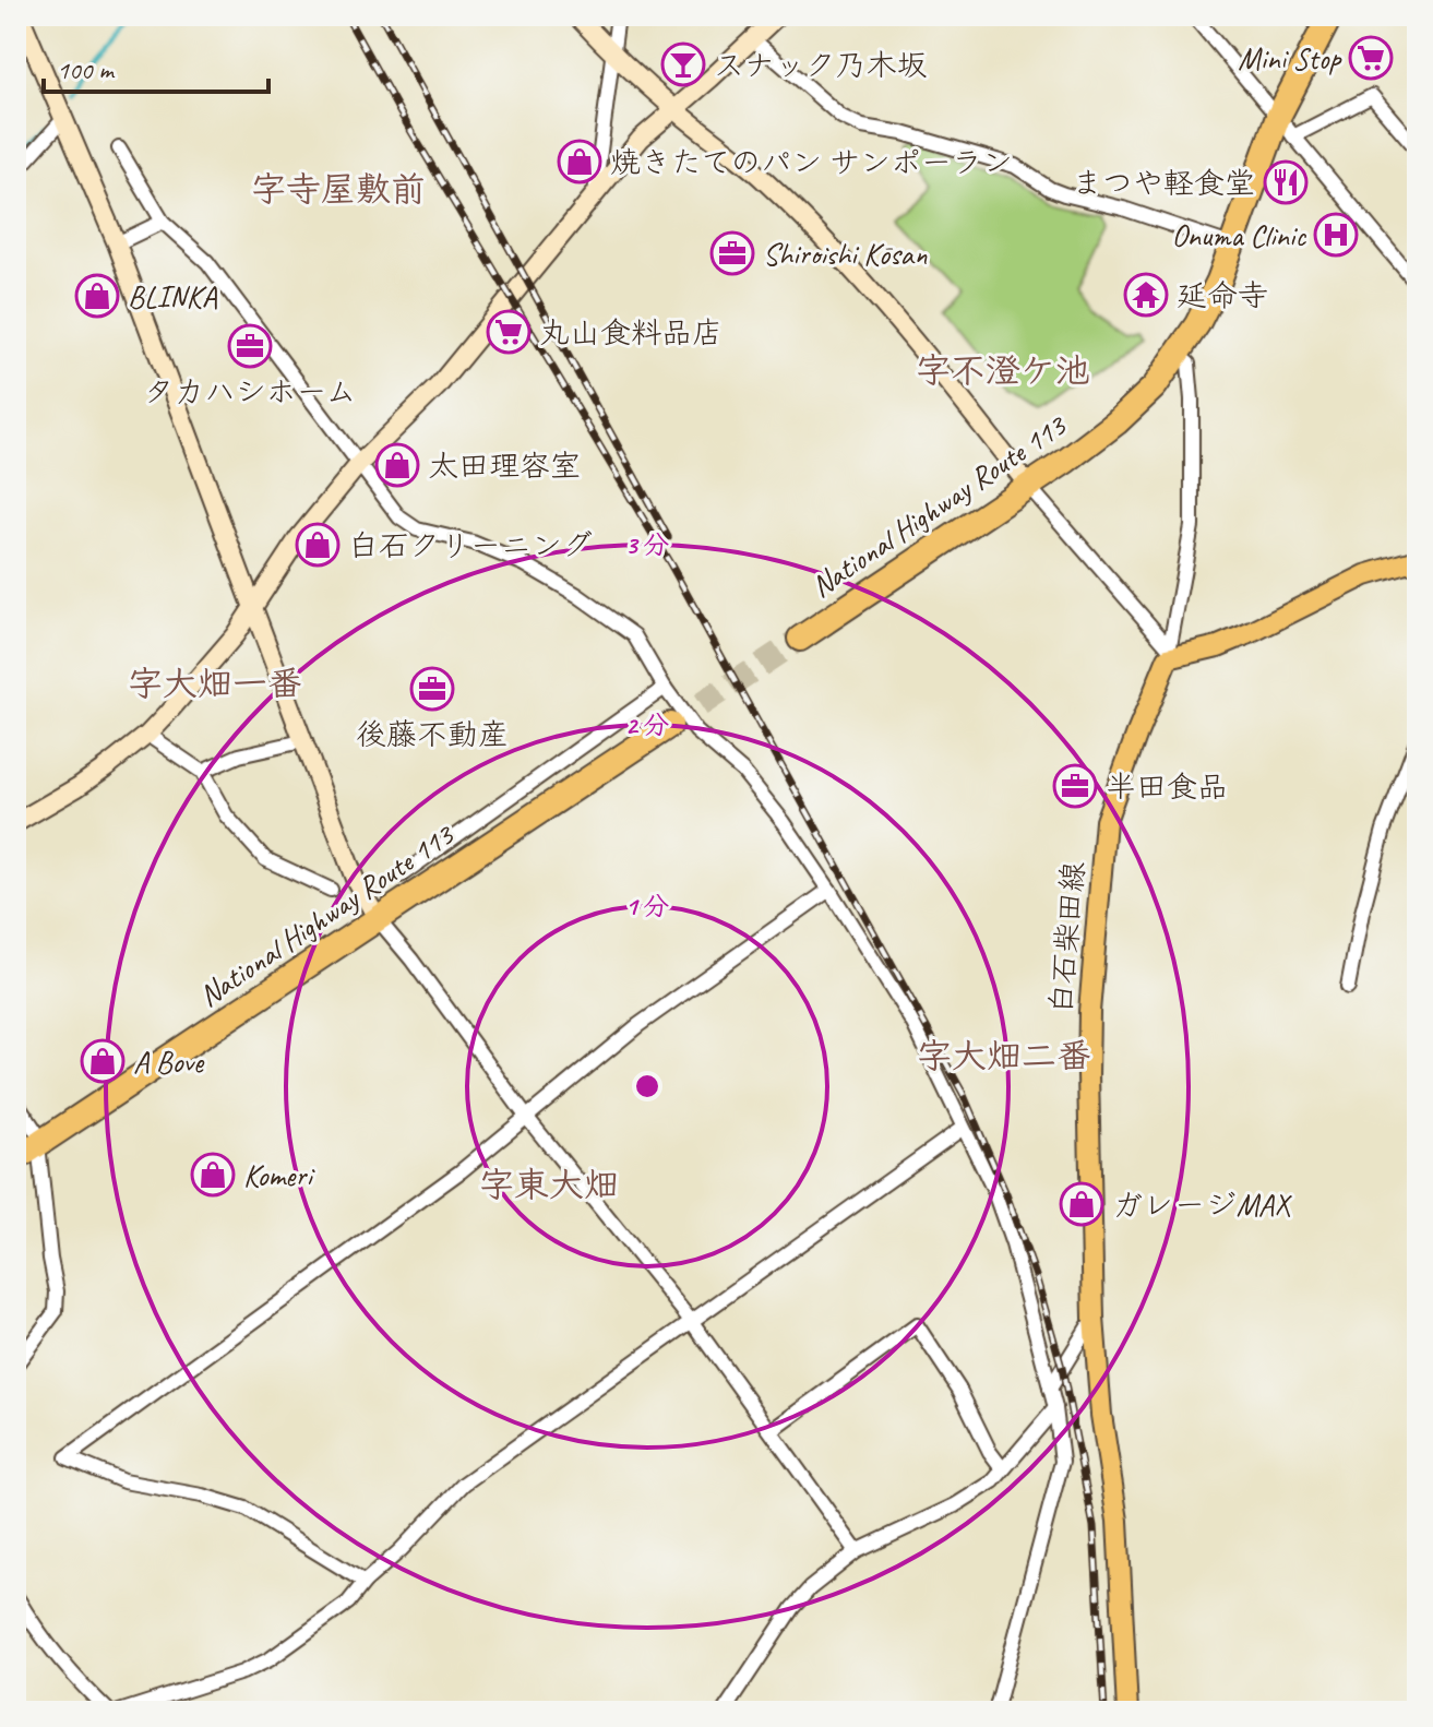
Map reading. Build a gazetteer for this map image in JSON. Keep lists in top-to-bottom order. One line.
{"streets":{"highway":["National Highway Route 113"],"main road":["白石柴田線"]},"districts":["字寺屋敷前","字不澄ケ池","字大畑一番","字大畑二番","字東大畑"],"places":{"supermarket":["Mini Stop","丸山食料品店"],"bar":["スナック乃木坂"],"shop":["焼きたてのパン サンポーラン","BLINKA","太田理容室","白石クリーニング","A Bove","Komeri","ガレージMAX"],"restaurant":["まつや軽食堂"],"hospital":["Onuma Clinic"],"office":["Shiroishi Kōsan","タカハシホーム","後藤不動産","半田食品"],"temple":["延命寺"]},"scale_bar":"100 m","rings":["3 分","2 分","1 分"]}
